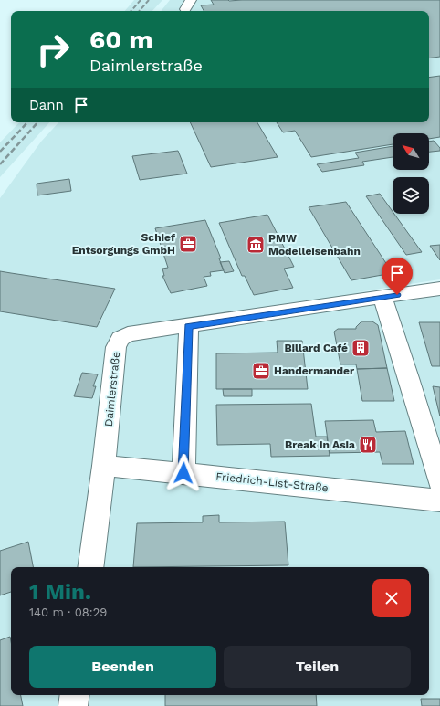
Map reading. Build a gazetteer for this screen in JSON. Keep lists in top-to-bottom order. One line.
{"streets":{"street":["Daimlerstraße","Friedrich-List-Straße"]},"crossings":[["Daimlerstraße","Friedrich-List-Straße"]],"places":{"office":["Schief Entsorgungs GmbH","Handermander"],"museum":["PMW Modelleisenbahn"],"building":["Billard Café"],"restaurant":["Break in Asia"]},"north":"top left","page":{"turn":["60 m","Daimlerstraße"],"then":"Dann","heading":["1 Min.","140 m · 08:29"],"buttons":["Beenden","Teilen"]}}
